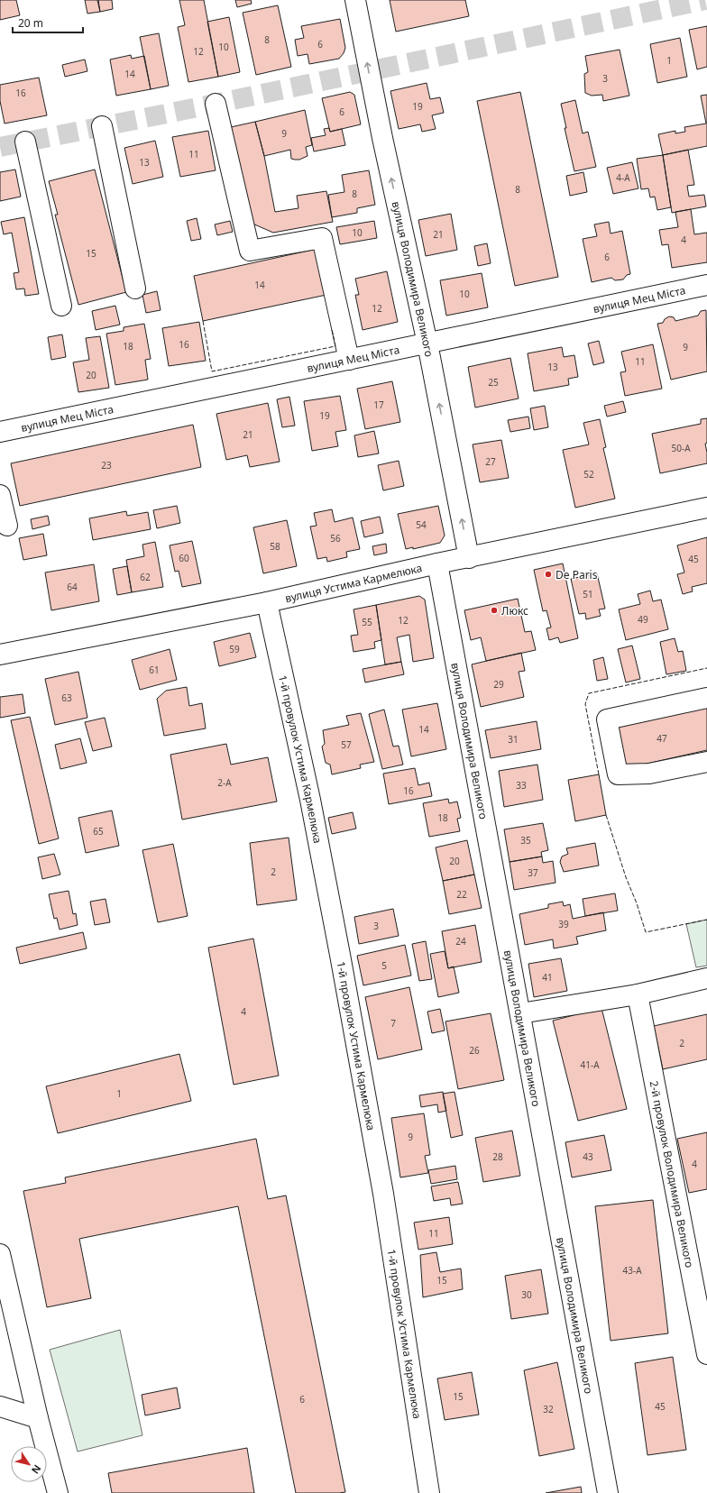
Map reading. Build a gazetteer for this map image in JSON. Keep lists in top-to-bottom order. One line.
{"streets":{"street":["вулиця Володимира Великого","вулиця Мец Міста","вулиця Устима Кармелюка","1-й провулок Устима Кармелюка","2-й провулок Володимира Великого"]},"crossings":[["вулиця Володимира Великого","вулиця Мец Міста"],["вулиця Володимира Великого","вулиця Устима Кармелюка"],["вулиця Устима Кармелюка","1-й провулок Устима Кармелюка"]],"one_way":["вулиця Володимира Великого"],"places":["De Paris","Люкс"],"house_numbers":["8","6","10","12","1","14","3","16","19","6","9","11","13","4-А","8","8","10","21","4","15","6","14","10","12","16","18","9","11","13","20","25","17","19","21","50-А","27","23","52","54","56","58","60","45","62","64","51","49","12","55","59","61","29","63","14","47","31","57","2-А","33","16","18","65","35","20","2","37","22","39","3","24","5","41","4","7","2","26","41-А","1","9","28","43","4","11","43-А","15","30","15","6","45","32"],"scale_bar":"20 m","north":"bottom right"}
